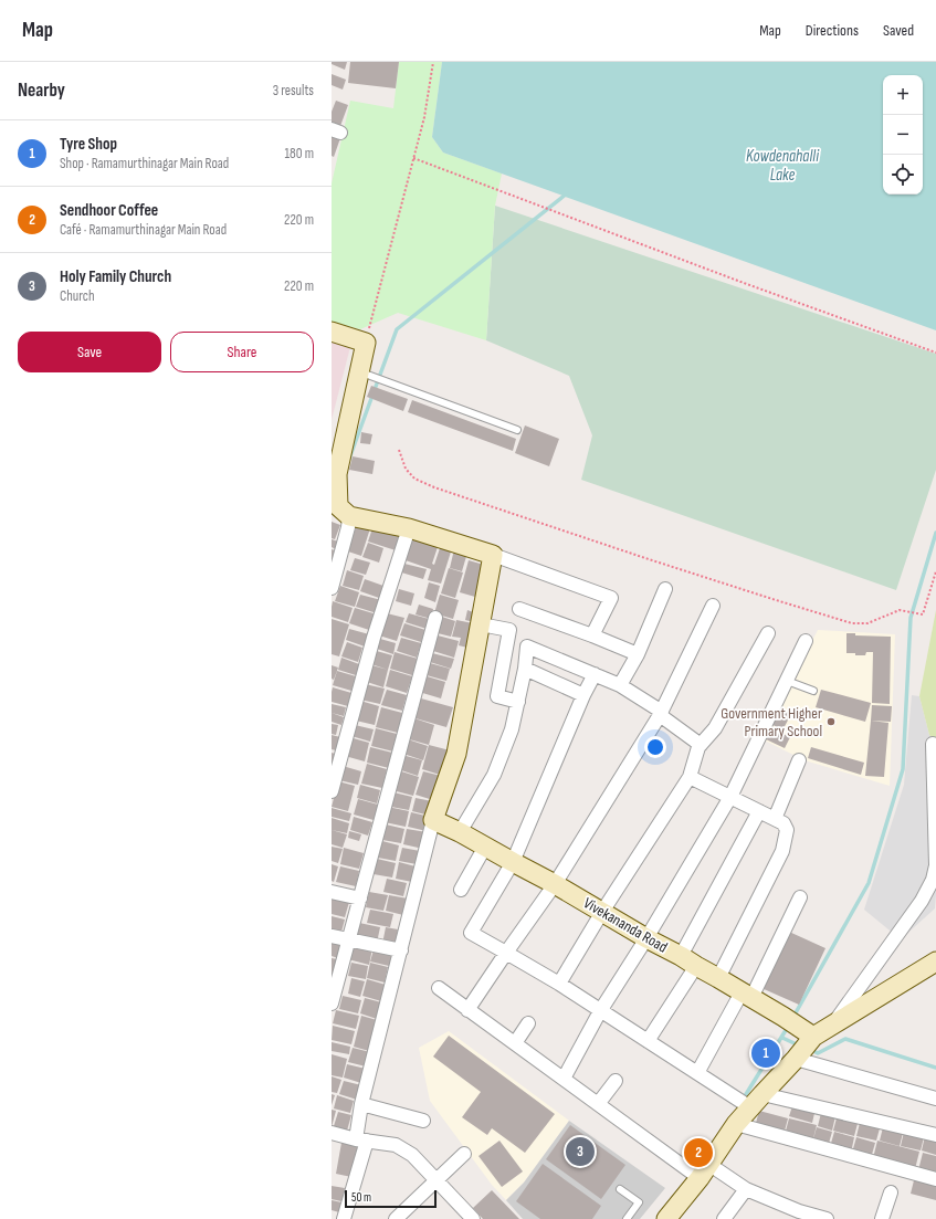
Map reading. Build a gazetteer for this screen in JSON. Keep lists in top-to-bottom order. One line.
{"streets":{"street":["Vivekananda Road"]},"water":["Kowdenahalli Lake"],"places":["Government Higher Primary School"],"scale_bar":"50 m","page":{"header":"Map","nav":["Map","Directions","Saved"],"heading":["Nearby","3 results"],"map_buttons":["+","−"],"list":[{"mark":"1","name":"Tyre Shop","note":"Shop · Ramamurthinagar Main Road","value":"180 m"},{"mark":"2","name":"Sendhoor Coffee","note":"Café · Ramamurthinagar Main Road","value":"220 m"},{"mark":"3","name":"Holy Family Church","note":"Church","value":"220 m"}],"buttons":["Save","Share"],"pins":["1","3","2"],"scale":"50 m"}}
